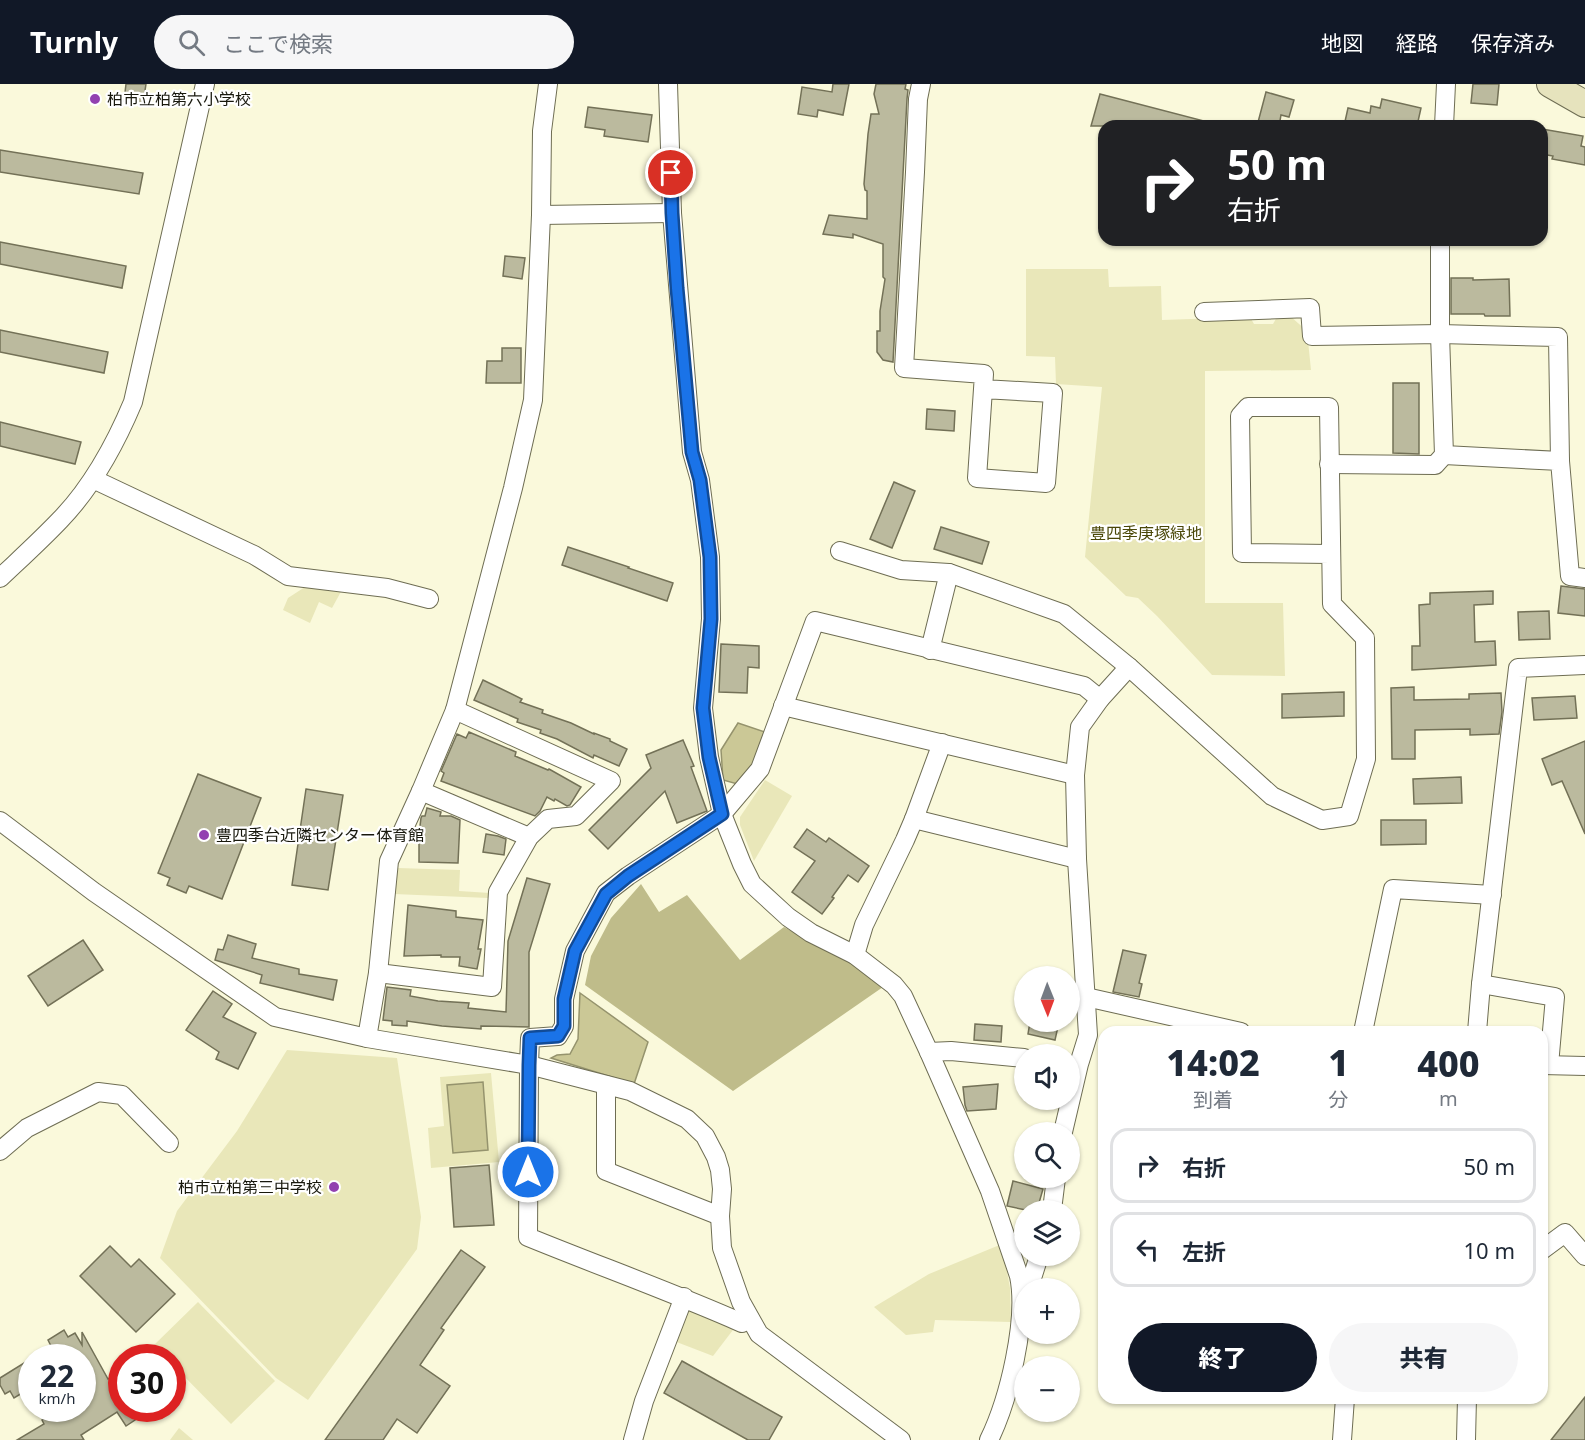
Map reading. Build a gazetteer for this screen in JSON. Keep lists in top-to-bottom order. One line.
{"parks":["豊四季庚塚緑地"],"places":["柏市立柏第六小学校","豊四季台近隣センター体育館","柏市立柏第三中学校"],"north":"bottom","page":{"header":"Turnly","search":"ここで検索","nav":["地図","経路","保存済み"],"turn":["50 m","右折"],"map_buttons":["+","−"],"eta":["14:02","到着","1","分","400","m"],"list":[{"name":"右折","value":"50 m"},{"name":"左折","value":"10 m"}],"buttons":["終了","共有"],"speed":"22 km/h","limit":"30"}}
